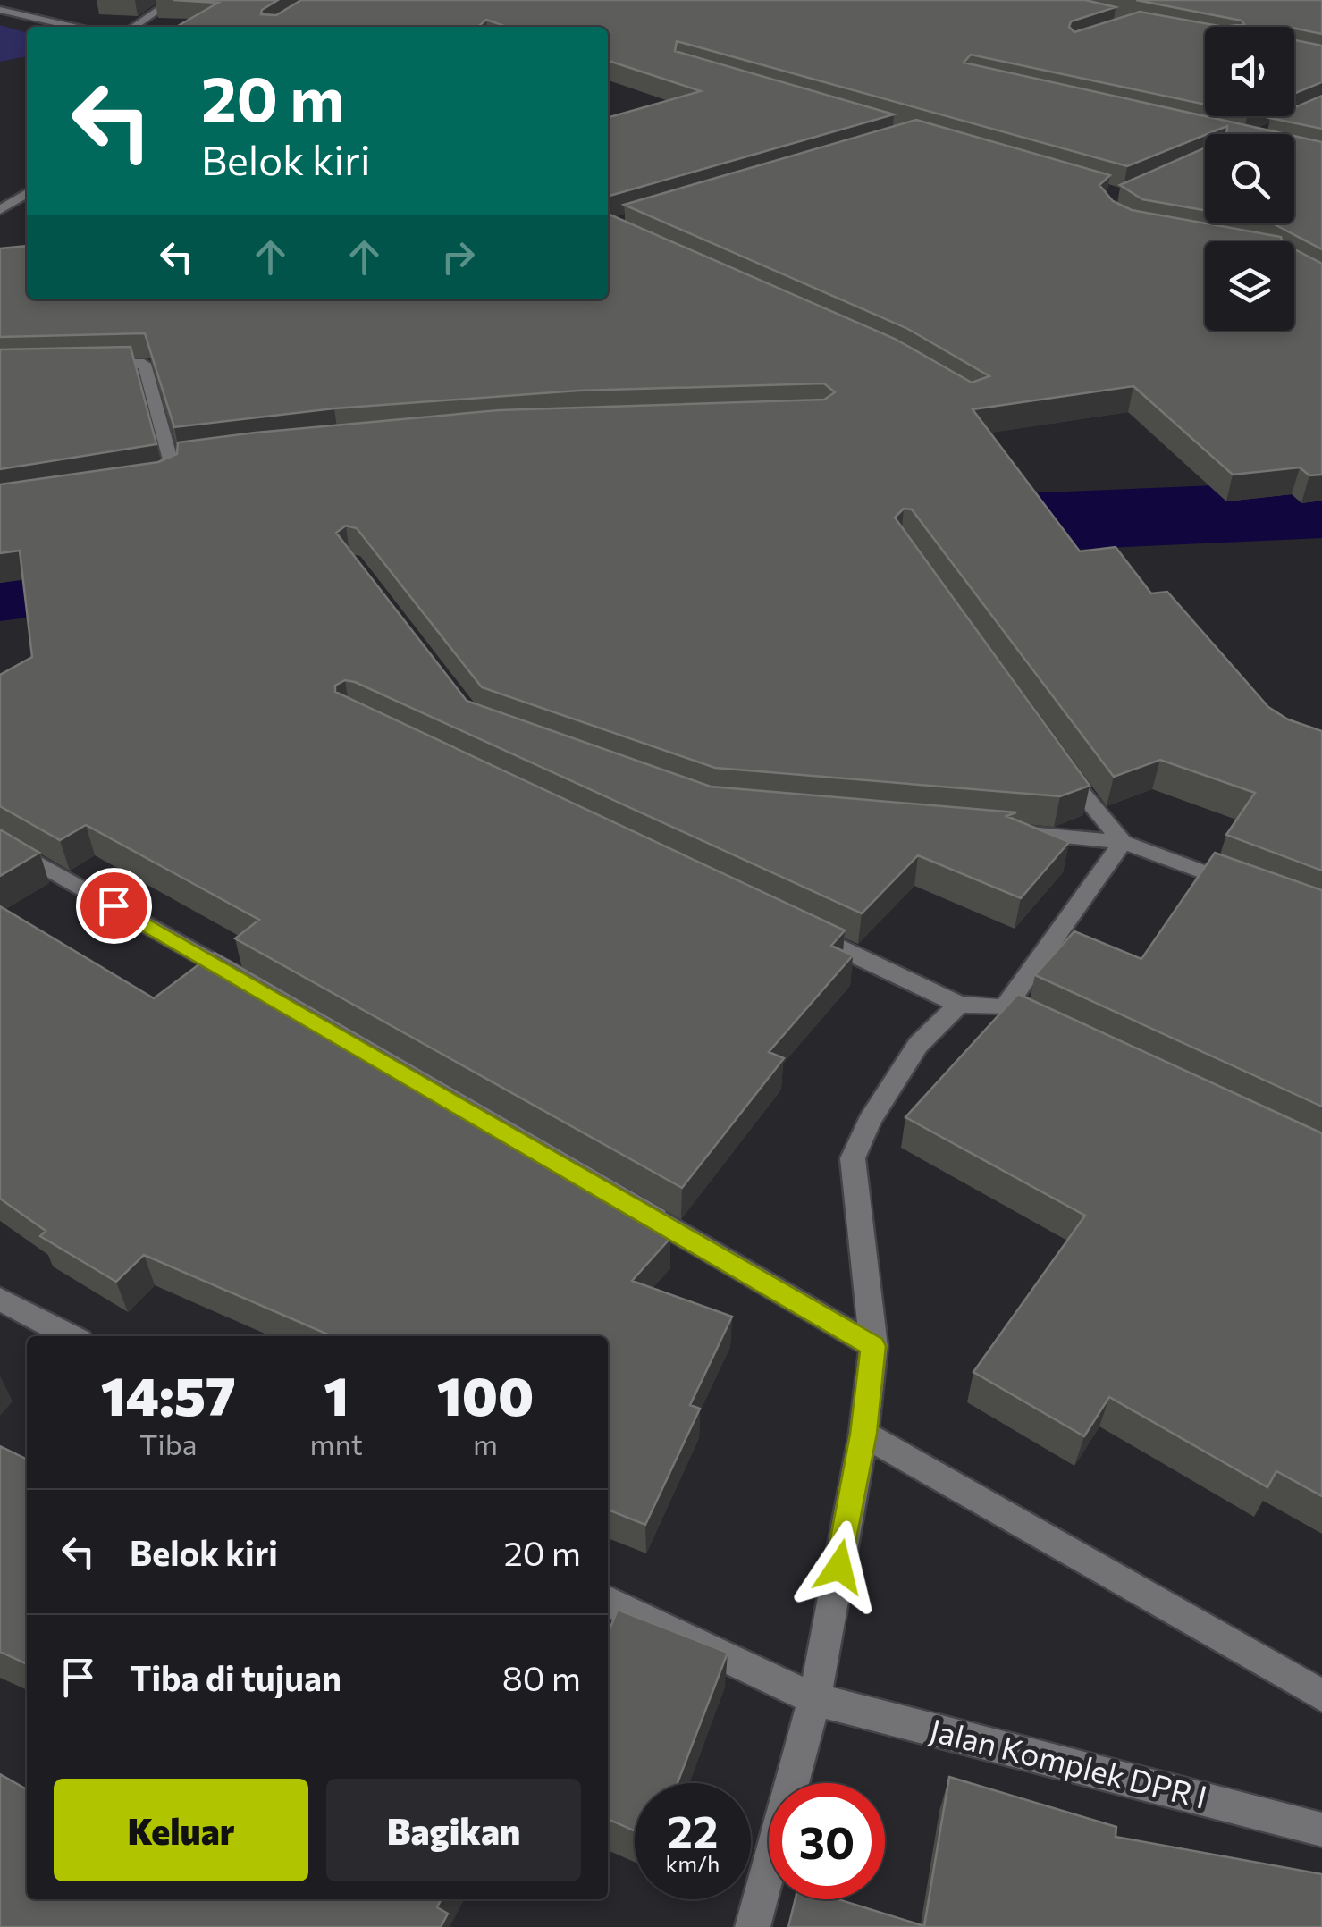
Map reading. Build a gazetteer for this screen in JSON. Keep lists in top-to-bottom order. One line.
{"streets":{"street":["Jalan Komplek DPR I"]},"page":{"turn":["20 m","Belok kiri"],"eta":["14:57","Tiba","1","mnt","100","m"],"list":[{"name":"Belok kiri","value":"20 m"},{"name":"Tiba di tujuan","value":"80 m"}],"buttons":["Keluar","Bagikan"],"speed":"22 km/h","limit":"30"}}
